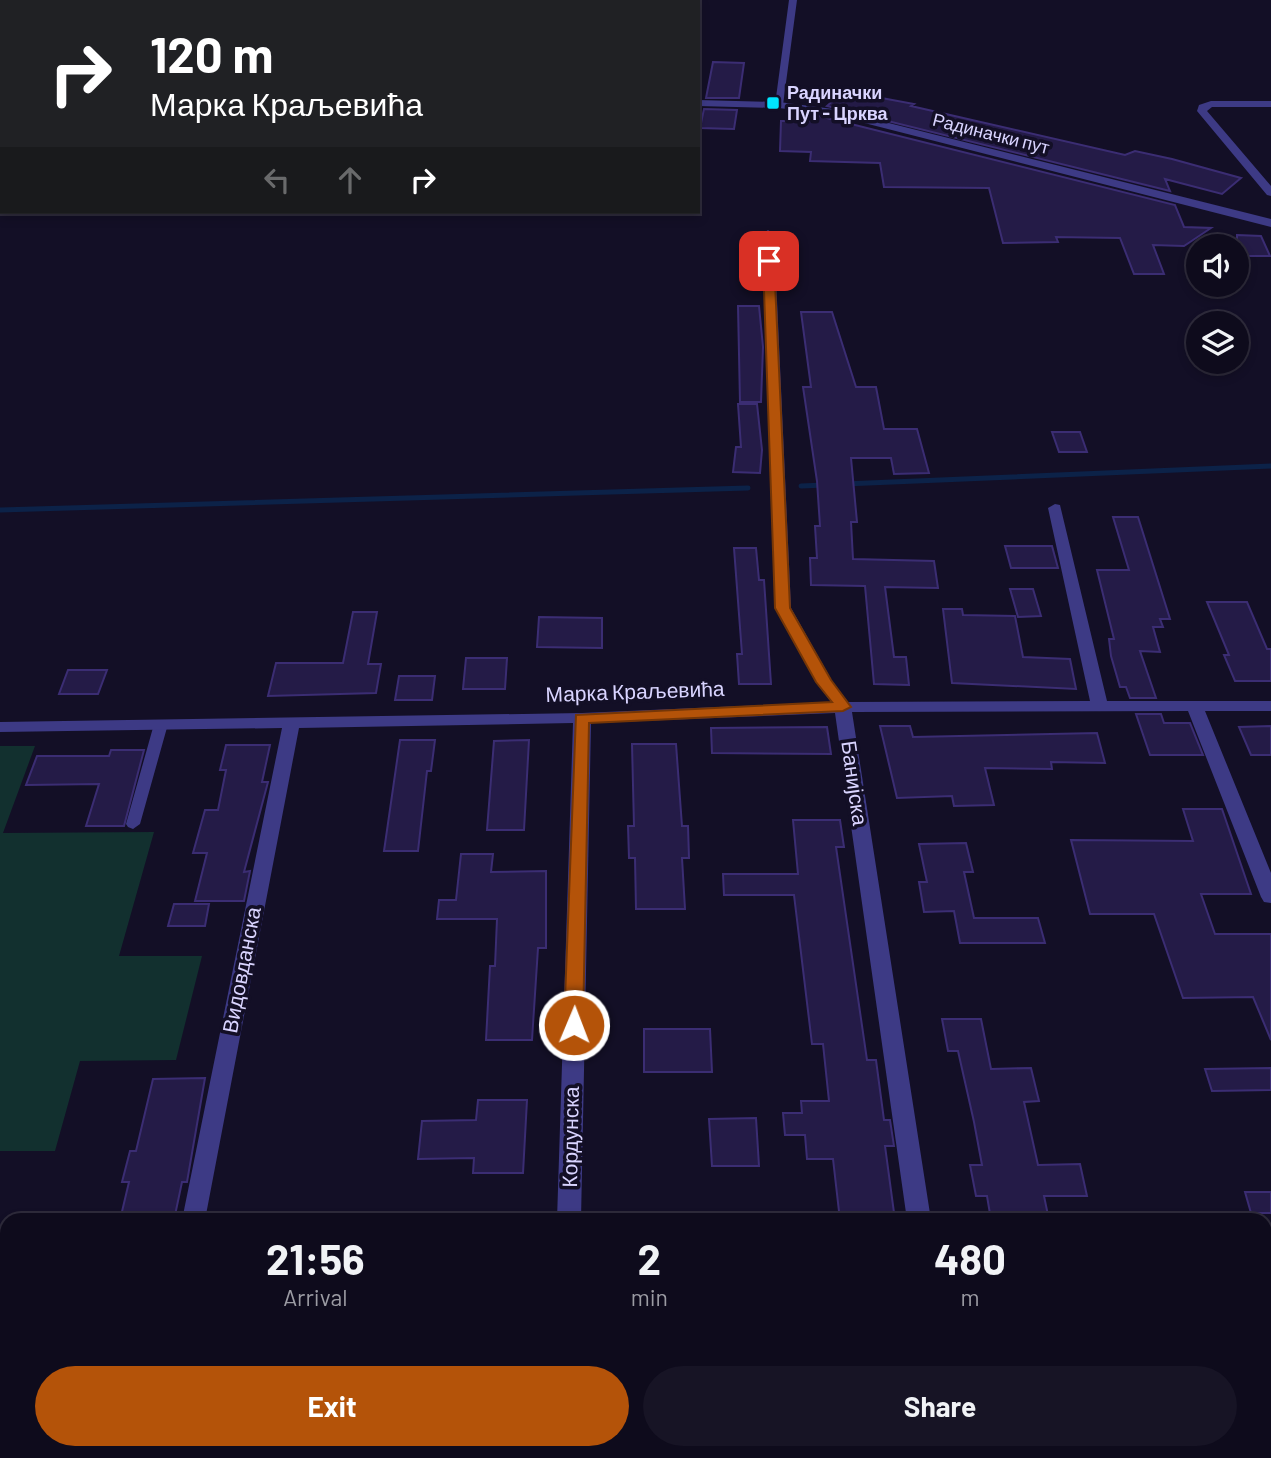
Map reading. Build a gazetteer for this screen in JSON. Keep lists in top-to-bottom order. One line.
{"streets":{"street":["Радиначки пут","Марка Краљевића","Банијска","Видовданска","Кордунска"]},"crossings":[["Марка Краљевића","Банијска"],["Марка Краљевића","Видовданска"],["Марка Краљевића","Кордунска"]],"places":{"transit":["Радиначки Пут - Црква"]},"page":{"turn":["120 m","Марка Краљевића"],"eta":["21:56","Arrival","2","min","480","m"],"buttons":["Exit","Share"]}}
